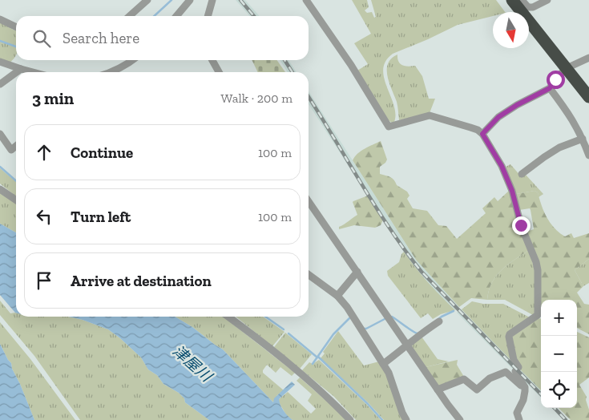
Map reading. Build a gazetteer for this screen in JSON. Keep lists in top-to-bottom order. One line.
{"water":["津屋川"],"north":"bottom","page":{"search":"Search here","heading":["3 min","Walk · 200 m"],"list":[["Continue","100 m"],["Turn left","100 m"],"Arrive at destination"],"map_buttons":["+","−"]}}
